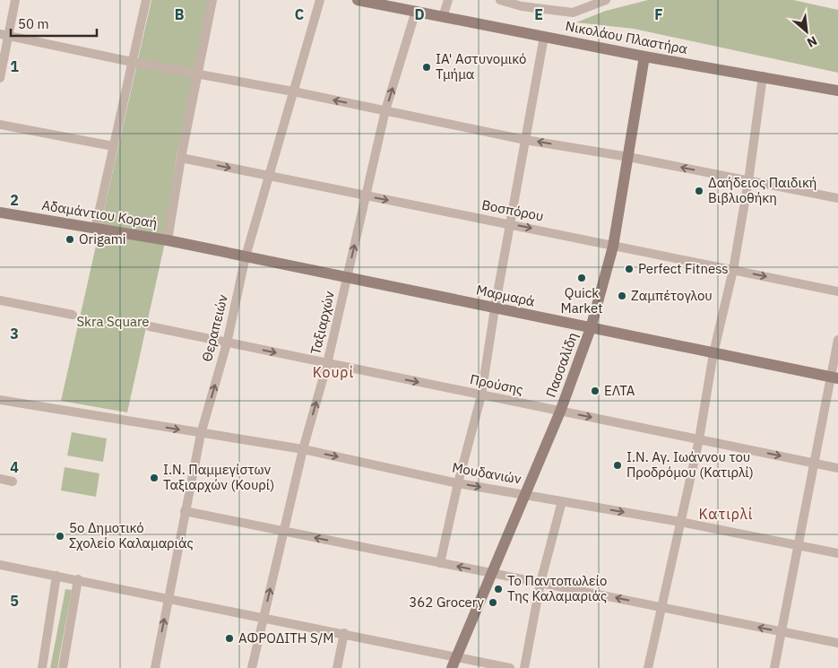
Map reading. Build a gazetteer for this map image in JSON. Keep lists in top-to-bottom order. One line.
{"streets":{"main road":["Νικολάου Πλαστήρα","Αδαμάντιου Κοραή","Μαρμαρά","Πασσαλίδη"],"street":["Βοσπόρου","Ταξιαρχών","Θεραπειών","Προύσης","Μουδανιών"]},"crossings":[["Νικολάου Πλαστήρα","Ταξιαρχών"],["Νικολάου Πλαστήρα","Πασσαλίδη"],["Βοσπόρου","Ταξιαρχών"],["Βοσπόρου","Θεραπειών"],["Βοσπόρου","Πασσαλίδη"],["Αδαμάντιου Κοραή","Μαρμαρά"],["Μαρμαρά","Ταξιαρχών"],["Μαρμαρά","Θεραπειών"],["Μαρμαρά","Πασσαλίδη"],["Ταξιαρχών","Προύσης"],["Ταξιαρχών","Μουδανιών"],["Θεραπειών","Προύσης"],["Θεραπειών","Μουδανιών"],["Πασσαλίδη","Προύσης"],["Πασσαλίδη","Μουδανιών"]],"one_way":["Βοσπόρου","Ταξιαρχών","Προύσης","Μουδανιών"],"districts":["Κουρί","Κατιρλί"],"parks":["Skra Square"],"places":["ΙΑ' Αστυνομικό Τμήμα","Δαήδειος Παιδική Βιβλιοθήκη","Origami","Perfect Fitness","Quick Market","Ζαμπέτογλου","ΕΛΤΑ","Ι.Ν. Αγ. Ιωάννου του Προδρόμου (Κατιρλί)","Ι.Ν. Παμμεγίστων Ταξιαρχών (Κουρί)","5ο Δημοτικό Σχολείο Καλαμαριάς","Το Παντοπωλείο Της Καλαμαριάς","362 Grocery","ΑΦΡΟΔΙΤΗ S/M"],"scale_bar":"50 m","north":"bottom right","grid":{"columns":["B","C","D","E","F"],"rows":["1","2","3","4","5"]}}
